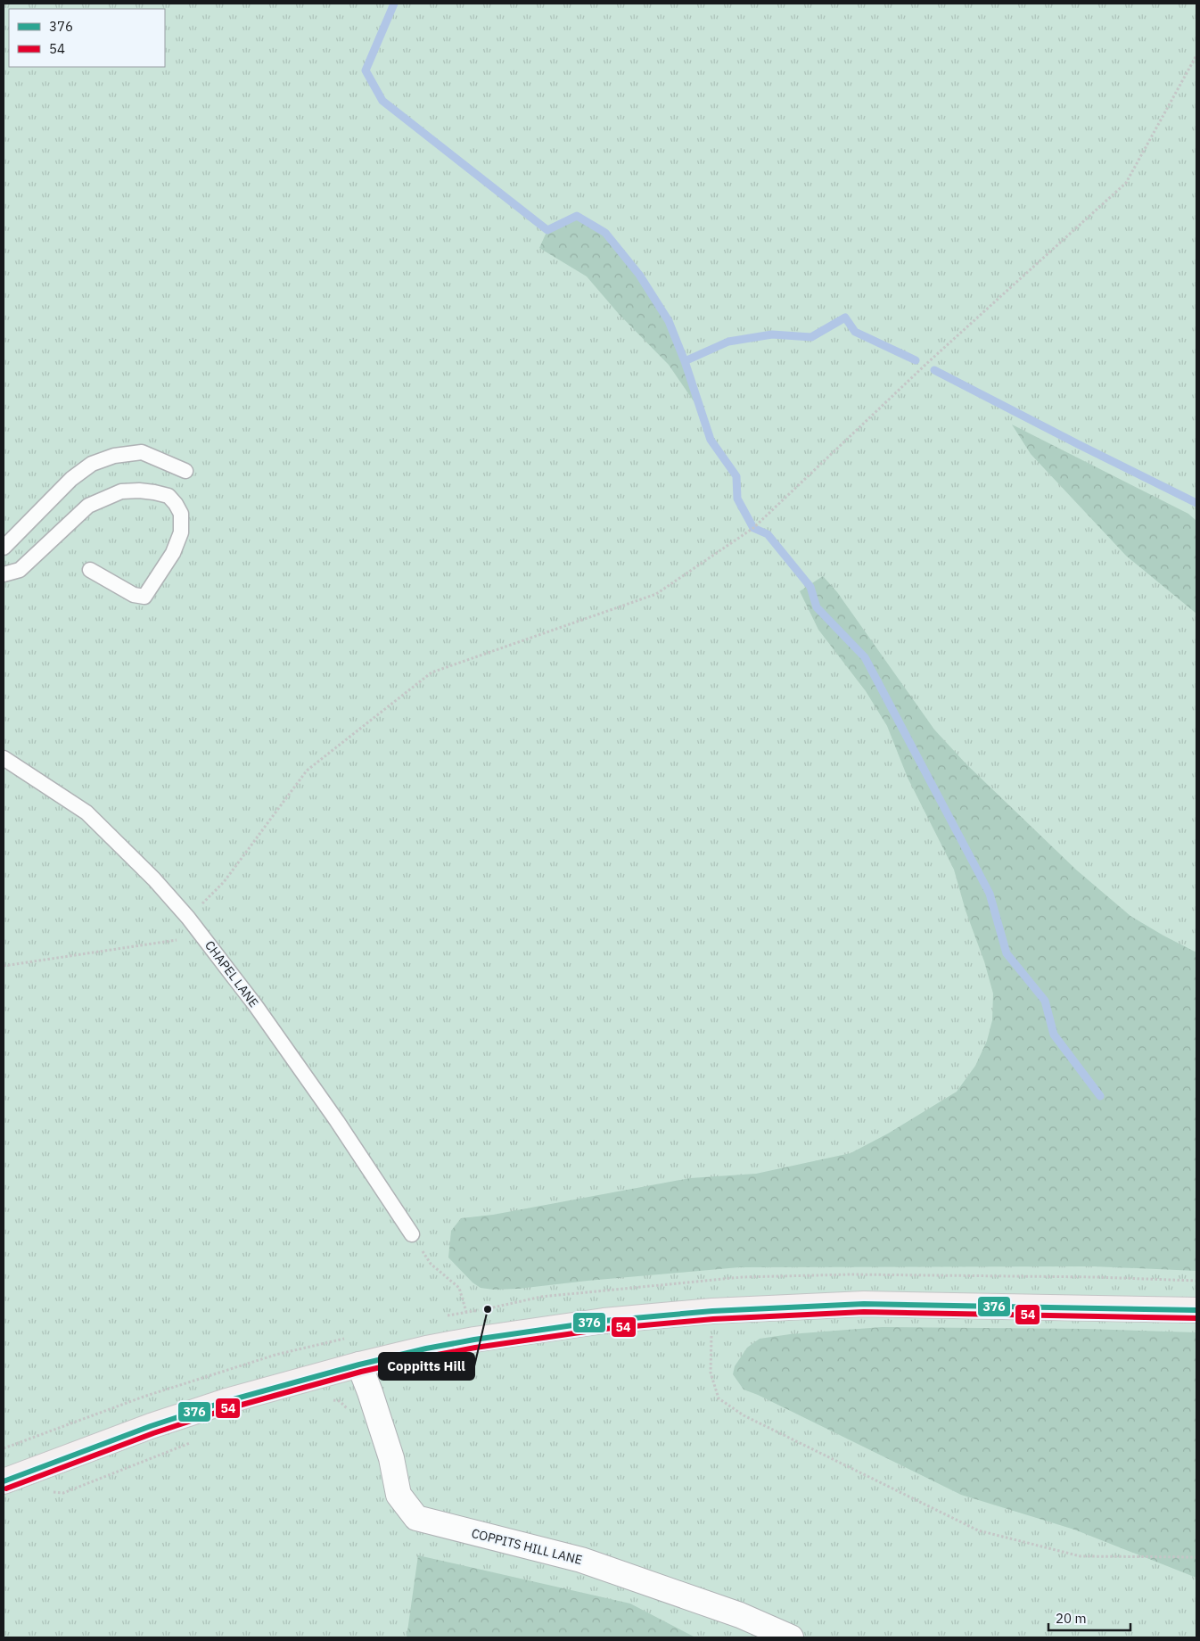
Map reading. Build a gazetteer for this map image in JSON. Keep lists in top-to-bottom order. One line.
{"streets":{"street":["COPPITS HILL LANE"],"lane":["CHAPEL LANE"]},"places":["Coppitts Hill"],"lines":["transit line 376","transit line 54"],"legend":["376","54"],"scale_bar":"20 m"}
